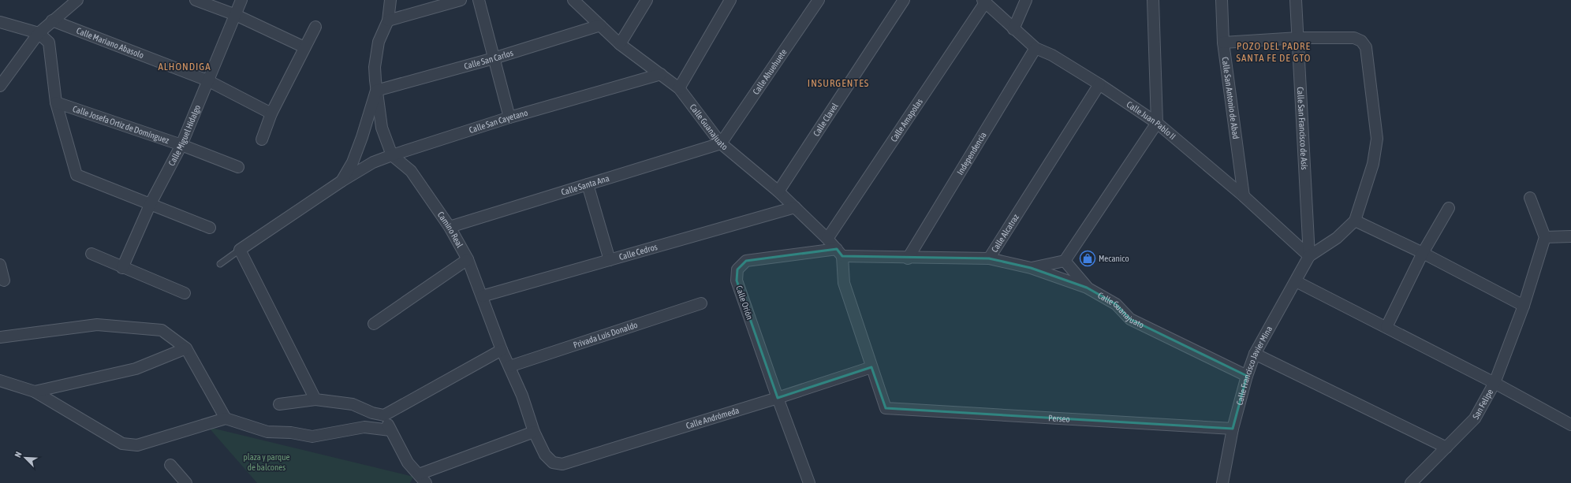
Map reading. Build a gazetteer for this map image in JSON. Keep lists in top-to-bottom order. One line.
{"streets":{"street":["Calle Mariano Abasolo","Calle San Carlos","Calle Ahuehuete","Calle San Antonio de Abad","Calle Clavel","Calle Amapolas","Calle Juan Pablo II","Calle San Cayetano","Calle Josefa Ortiz de Domínguez","Calle Guanajuato","Calle San Francisco de Asís","Calle Miguel Hidalgo","Independencia","Calle Santa Ana","Camino Real","Calle Alcatraz","Calle Cedros","Calle Orión","Privada Luis Donaldo","Calle Francisco Javier Mina","San Felipe","Calle Andrómeda","Perseo"]},"crossings":[["Calle Mariano Abasolo","Calle Miguel Hidalgo"],["Calle San Carlos","Calle San Cayetano"],["Calle San Carlos","Calle Guanajuato"],["Calle San Carlos","Camino Real"],["Calle Ahuehuete","Calle Guanajuato"],["Calle Ahuehuete","Calle Santa Ana"],["Calle San Antonio de Abad","Calle Juan Pablo II"],["Calle Clavel","Calle Guanajuato"],["Calle Amapolas","Calle Juan Pablo II"],["Calle Amapolas","Calle Guanajuato"],["Calle Juan Pablo II","Calle San Francisco de Asís"],["Calle Juan Pablo II","Independencia"],["Calle Juan Pablo II","Calle Alcatraz"],["Calle Juan Pablo II","Calle Francisco Javier Mina"],["Calle San Cayetano","Calle Guanajuato"],["Calle San Cayetano","Camino Real"],["Calle Josefa Ortiz de Domínguez","Calle Miguel Hidalgo"],["Calle Guanajuato","Calle Santa Ana"],["Calle Guanajuato","Calle Alcatraz"],["Calle Guanajuato","Calle Cedros"],["Calle Guanajuato","Calle Orión"],["Calle Guanajuato","Calle Francisco Javier Mina"],["Calle San Francisco de Asís","Calle Francisco Javier Mina"],["Independencia","Calle Alcatraz"],["Calle Santa Ana","Camino Real"],["Camino Real","Calle Cedros"],["Camino Real","Privada Luis Donaldo"],["Camino Real","Calle Andrómeda"],["Calle Alcatraz","Calle Orión"],["Calle Orión","Calle Andrómeda"],["Calle Francisco Javier Mina","Perseo"],["Calle Andrómeda","Perseo"]],"districts":["POZO DEL PADRE SANTA FE DE GTO","ALHONDIGA","INSURGENTES"],"parks":["plaza y parque de balcones"],"places":{"shop":["Mecanico"]},"north":"top left"}
